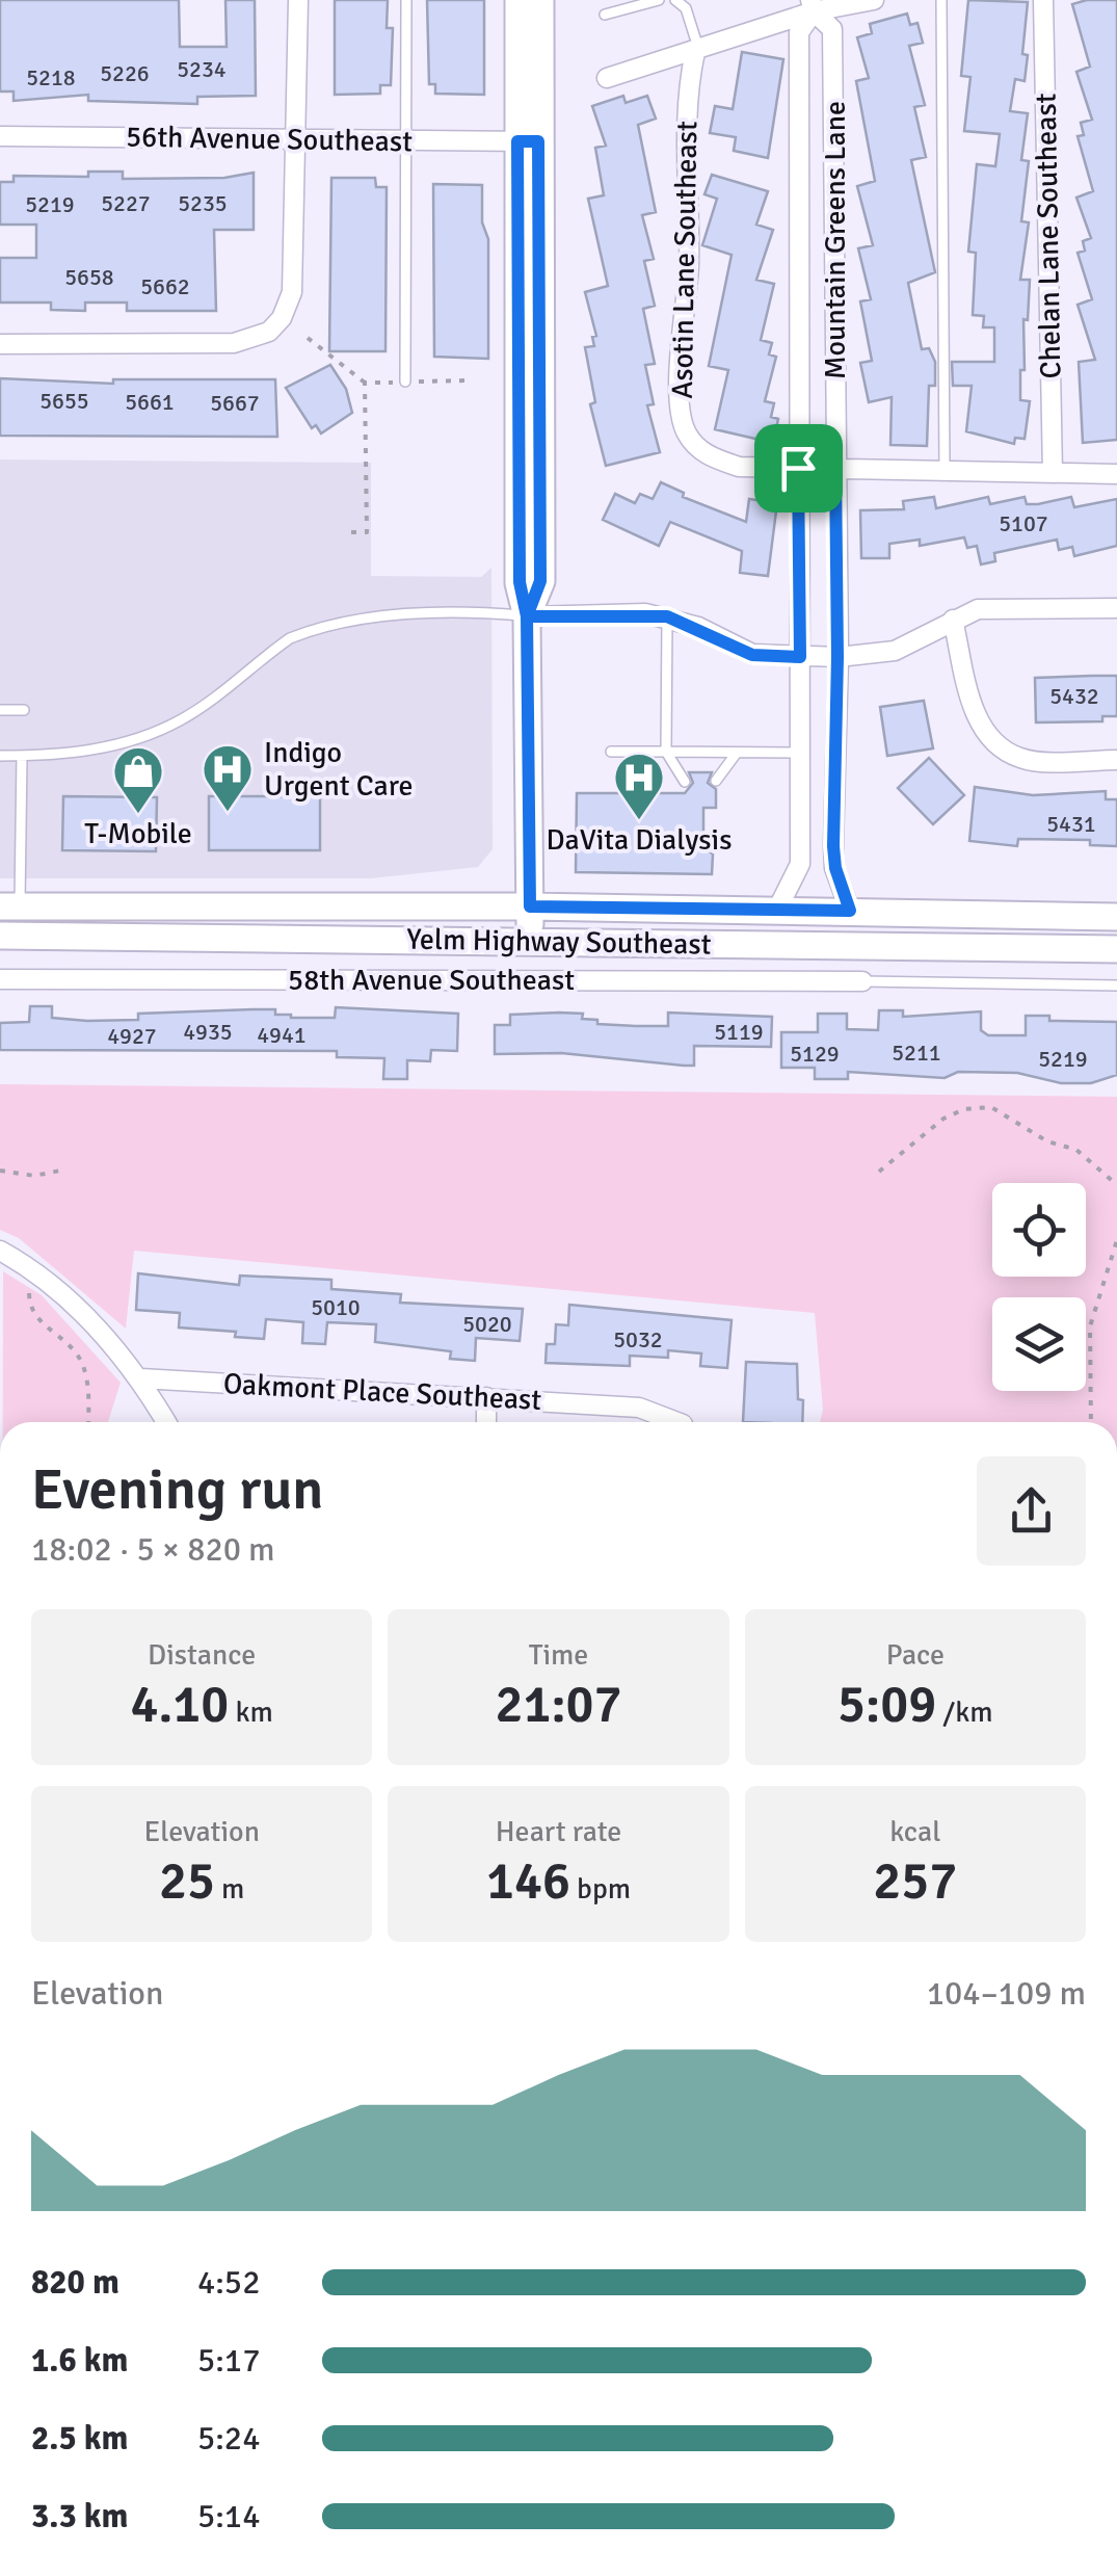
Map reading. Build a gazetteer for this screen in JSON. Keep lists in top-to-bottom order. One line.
{"streets":{"main road":["Yelm Highway Southeast"],"street":["56th Avenue Southeast","Chelan Lane Southeast","Mountain Greens Lane","Asotin Lane Southeast","58th Avenue Southeast","Oakmont Place Southeast"]},"crossings":[["Chelan Lane Southeast","Asotin Lane Southeast"],["Mountain Greens Lane","Asotin Lane Southeast"],["Mountain Greens Lane","Yelm Highway Southeast"]],"places":{"hospital":["Indigo Urgent Care","DaVita Dialysis"],"shop":["T-Mobile"]},"house_numbers":["5234","5226","5218","5227","5235","5219","5658","5662","5655","5661","5667","5107","5432","5431","4935","5119","4941","4927","5211","5129","5219","5010","5020","5032"],"page":{"heading":["Evening run","18:02 · 5 × 820 m"],"stats":[["Distance","4.10 km"],["Time","21:07"],["Pace","5:09 /km"],["Elevation","25 m"],["Heart rate","146 bpm"],["kcal","257"]],"chart":["Elevation","104–109 m"],"list":[{"name":"820 m","note":"4:52"},{"name":"1.6 km","note":"5:17"},{"name":"2.5 km","note":"5:24"},{"name":"3.3 km","note":"5:14"}]}}
